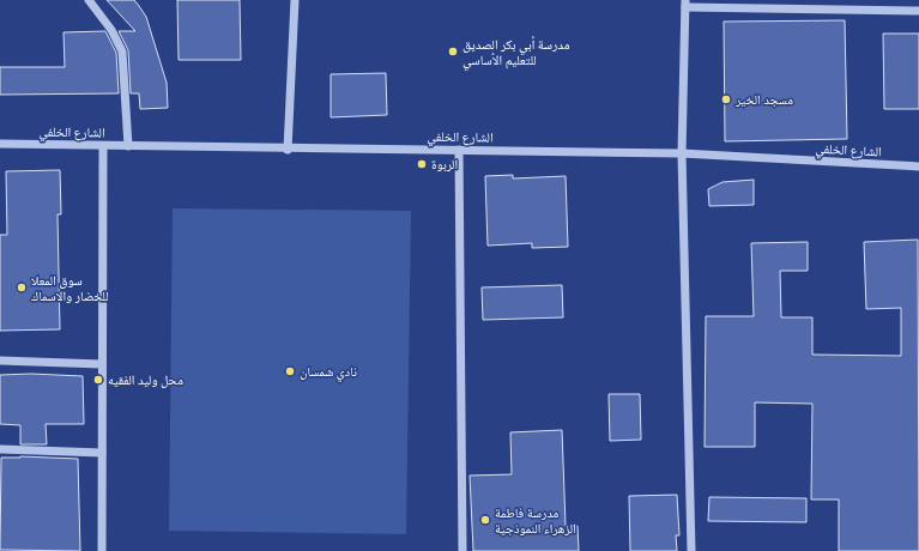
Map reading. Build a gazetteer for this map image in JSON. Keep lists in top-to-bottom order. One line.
{"streets":{"street":["الشارع الخلفي"]},"places":["مدرسة أبي بكر الصديق للتعليم الأساسي","مسجد الخير","الربوة","سوق المعلا للخضار والاسماك","نادي شمسان","محل وليد الفقيه","مدرسة فاطمة الزهراء النموذجية"]}
